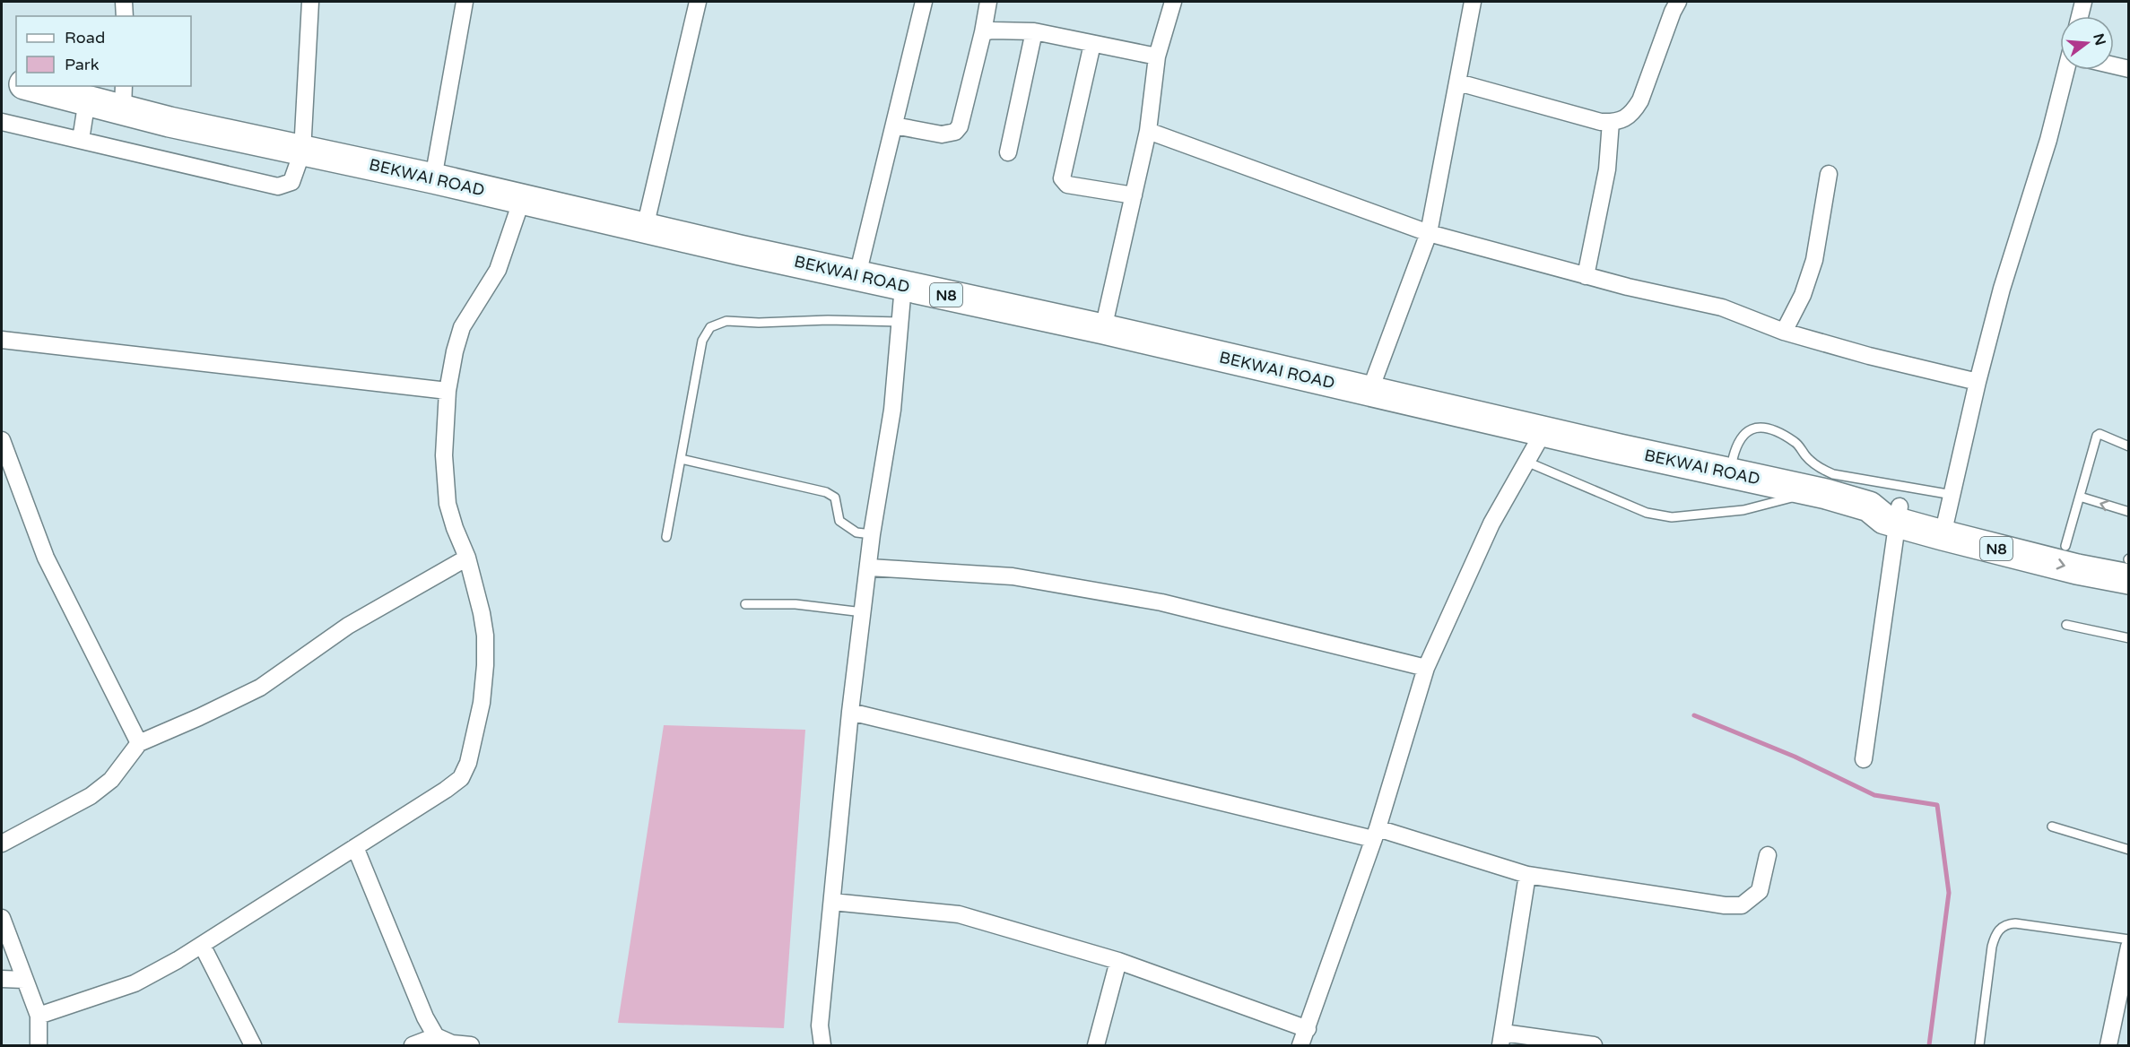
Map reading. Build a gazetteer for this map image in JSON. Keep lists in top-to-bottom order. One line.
{"streets":{"highway":["BEKWAI ROAD","N8"]},"legend":["Road","Park"],"north":"right"}
